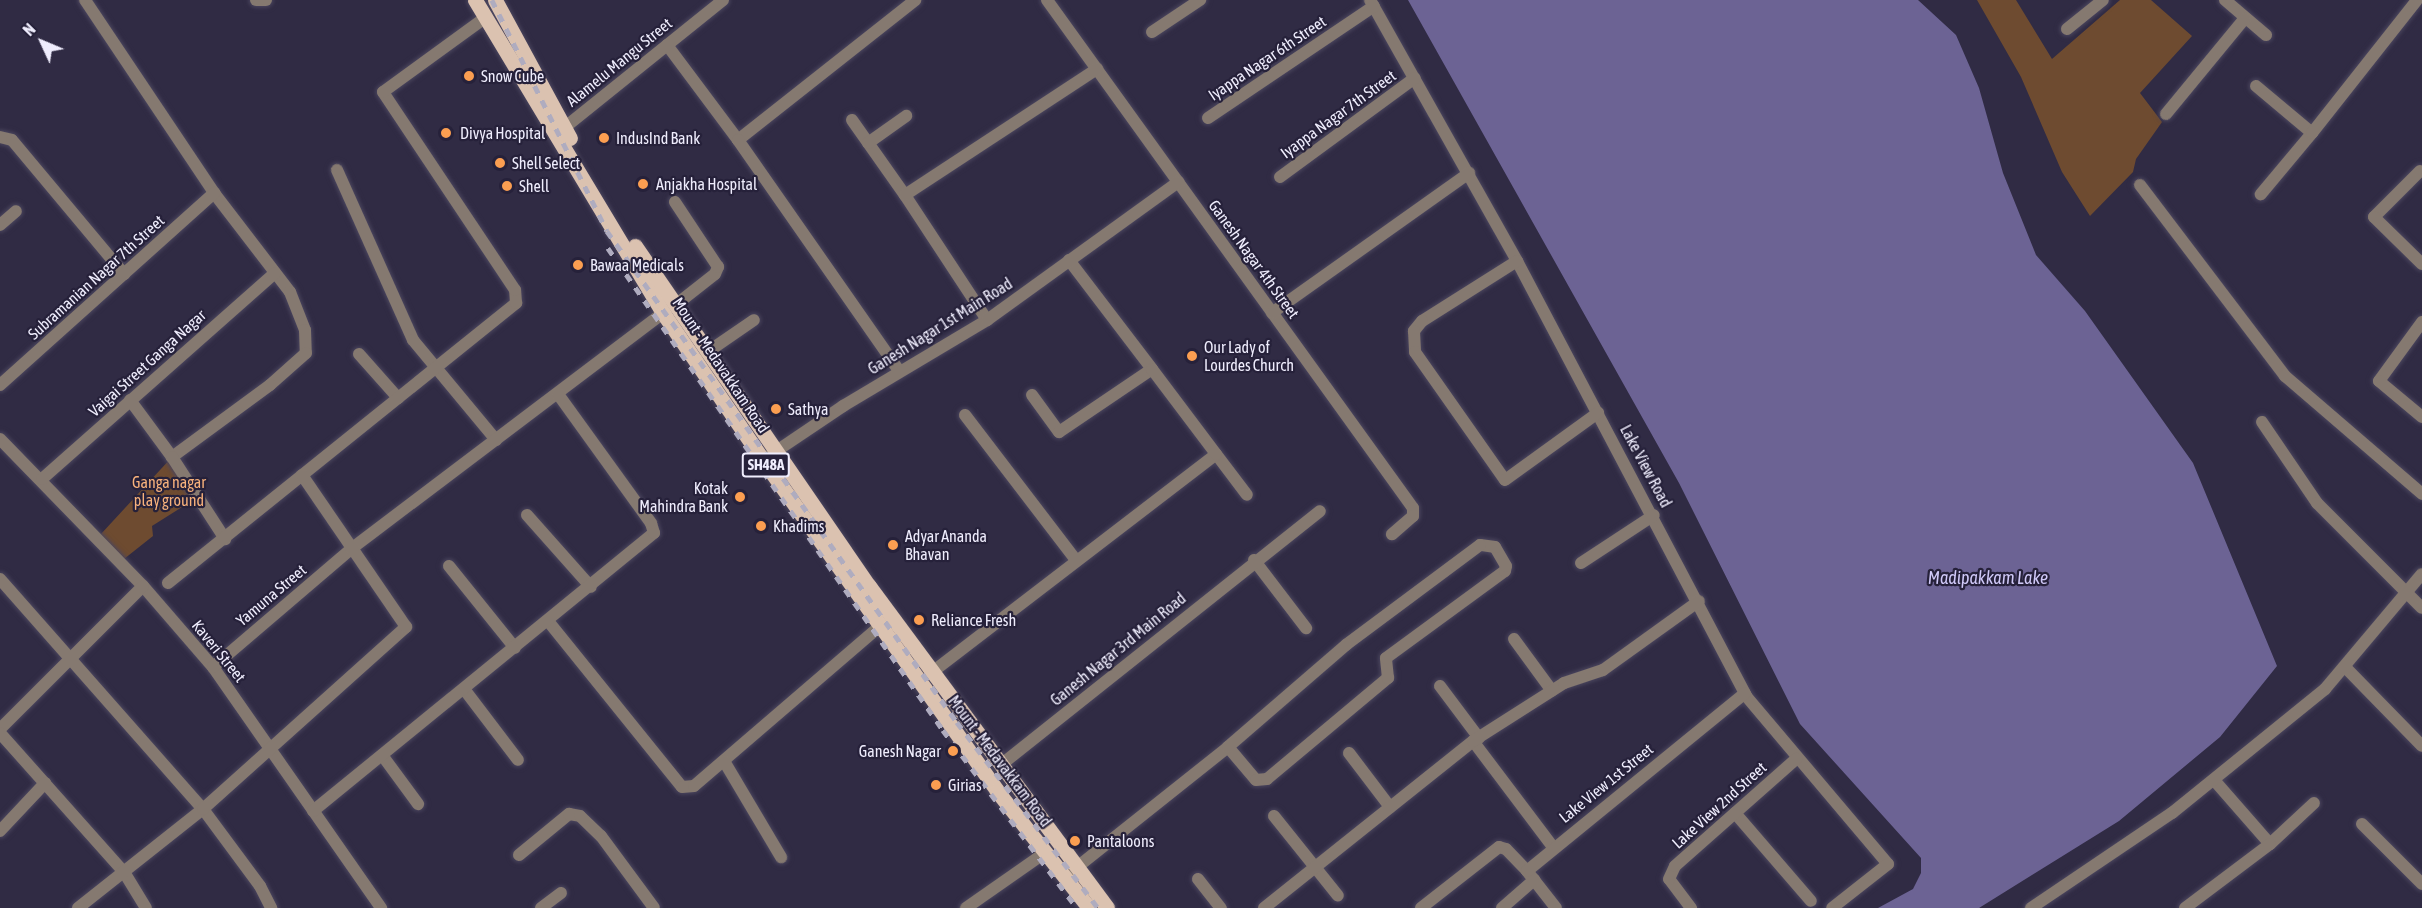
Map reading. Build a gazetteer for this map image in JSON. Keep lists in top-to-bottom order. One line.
{"streets":{"main road":["Mount - Medavakkam Road","SH48A"],"street":["Iyappa Nagar 6th Street","Alamelu Mangu Street","Iyappa Nagar 7th Street","Ganesh Nagar 4th Street","Subramanian Nagar 7th Street","Ganesh Nagar 1st Main Road","Vaigai Street Ganga Nagar","Lake View Road","Yamuna Street","Ganesh Nagar 3rd Main Road","Kaveri Street","Lake View 1st Street","Lake View 2nd Street"]},"crossings":[["Iyappa Nagar 6th Street","Lake View Road"],["Alamelu Mangu Street","Mount - Medavakkam Road"],["Iyappa Nagar 7th Street","Lake View Road"],["Ganesh Nagar 4th Street","Ganesh Nagar 1st Main Road"],["Ganesh Nagar 1st Main Road","Mount - Medavakkam Road"],["Vaigai Street Ganga Nagar","Kaveri Street"],["Mount - Medavakkam Road","Yamuna Street"],["Mount - Medavakkam Road","Ganesh Nagar 3rd Main Road"],["Lake View Road","Lake View 1st Street"],["Lake View Road","Lake View 2nd Street"],["Yamuna Street","Kaveri Street"]],"water":["Madipakkam Lake"],"parks":["Ganga nagar play ground"],"places":["Snow Cube","Divya Hospital","IndusInd Bank","Shell Select","Anjakha Hospital","Shell","Bawaa Medicals","Our Lady of Lourdes Church","Sathya","Kotak Mahindra Bank","Khadims","Adyar Ananda Bhavan","Reliance Fresh","Ganesh Nagar","Girias","Pantaloons"],"north":"top left"}
